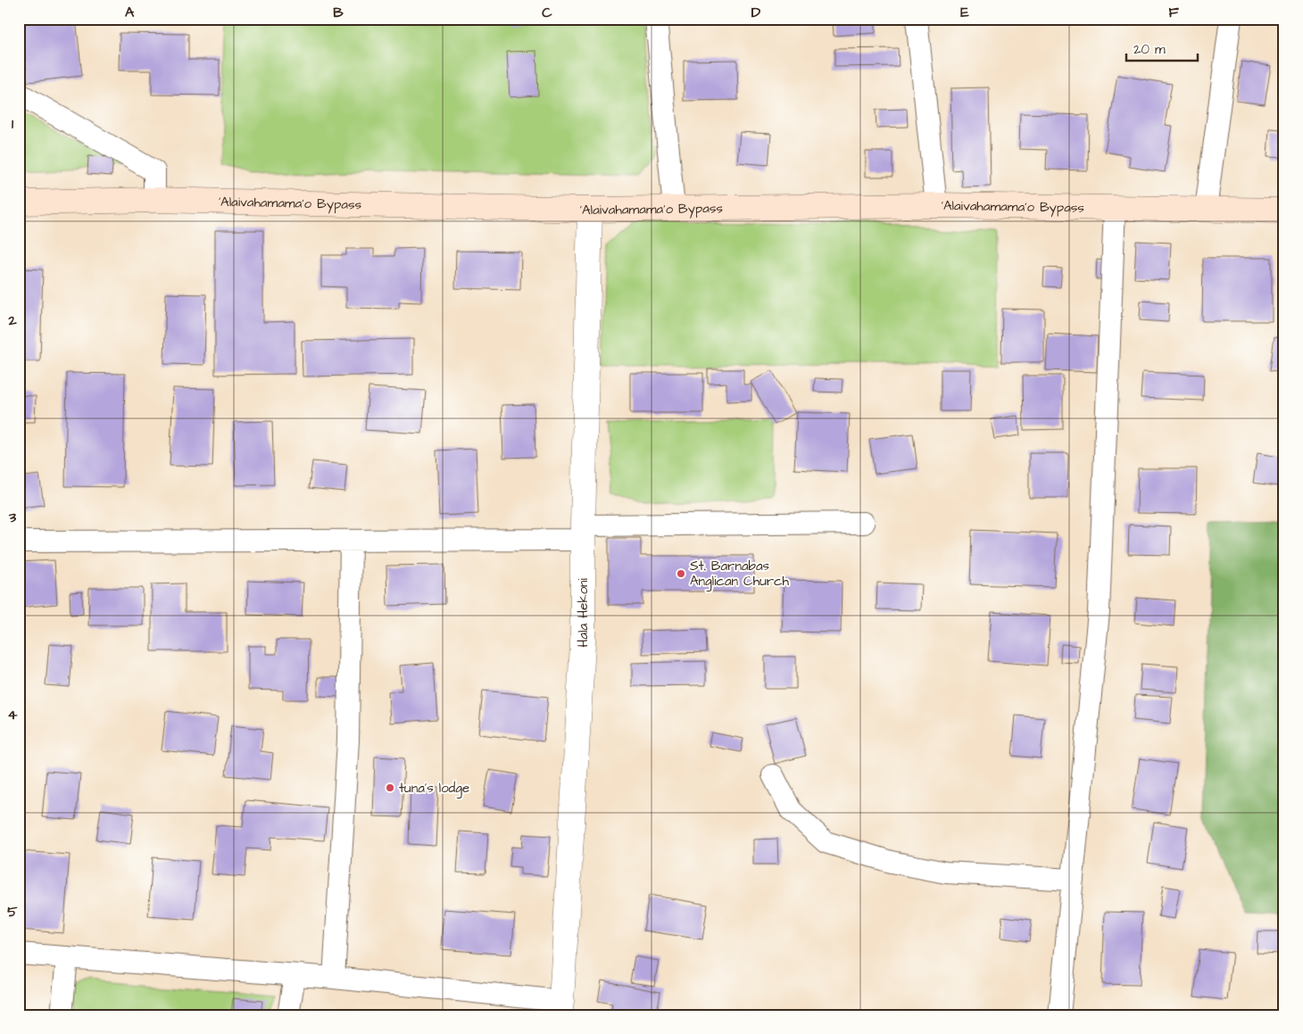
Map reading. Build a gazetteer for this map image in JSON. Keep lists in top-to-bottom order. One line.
{"streets":{"main road":["'Alaivahamama'o Bypass"],"street":["Hala Hekoni"]},"crossings":[["'Alaivahamama'o Bypass","Hala Hekoni"]],"places":["St. Barnabas Anglican Church","tuna's lodge"],"scale_bar":"20 m","grid":{"columns":["A","B","C","D","E","F"],"rows":["1","2","3","4","5"]}}
